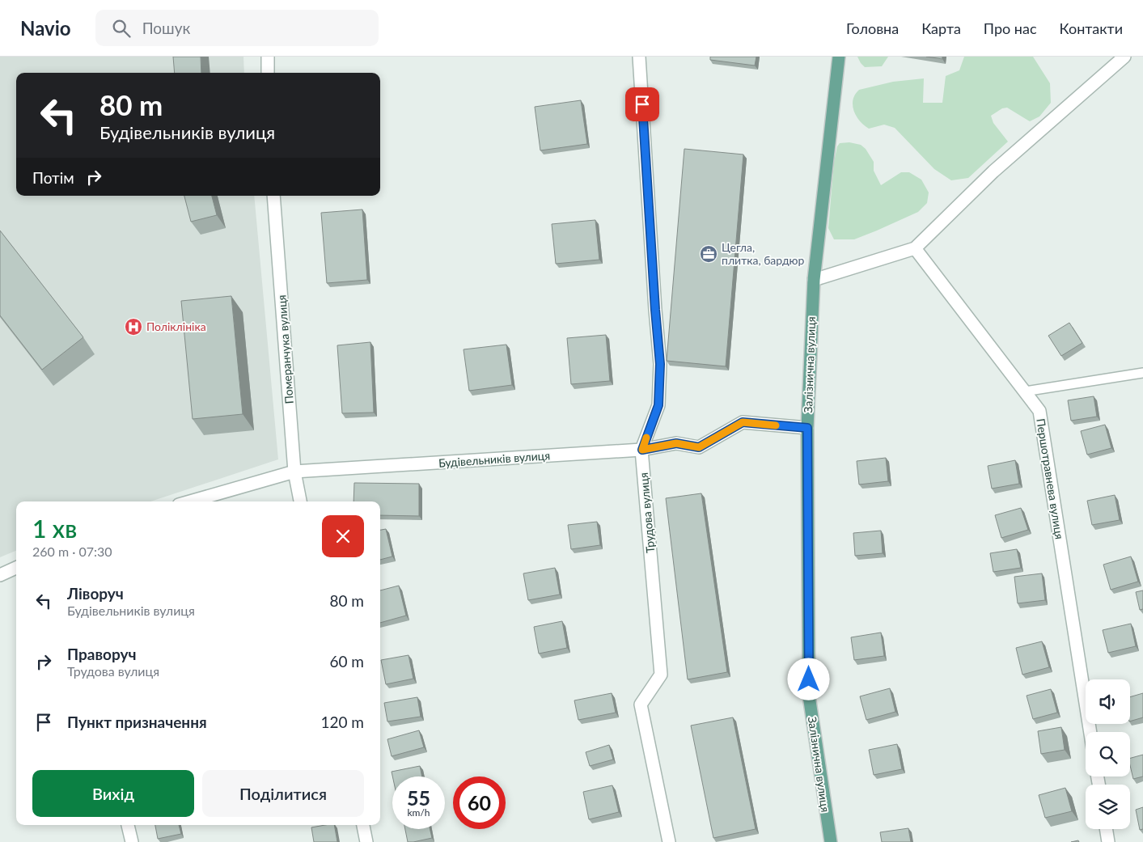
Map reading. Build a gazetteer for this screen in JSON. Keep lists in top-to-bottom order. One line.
{"streets":{"main road":["Залізнична вулиця"],"street":["Померанчука вулиця","Будівельників вулиця","Першотравнева вулиця","Трудова вулиця"]},"crossings":[["Померанчука вулиця","Будівельників вулиця"],["Залізнична вулиця","Будівельників вулиця"],["Будівельників вулиця","Трудова вулиця"]],"places":{"office":["Цегла, плитка, бардюр"],"hospital":["Поліклініка"]},"page":{"header":"Navio","search":"Пошук","nav":["Головна","Карта","Про нас","Контакти"],"turn":["80 m","Будівельників вулиця"],"then":"Потім","heading":["1 хв","260 m · 07:30"],"list":[{"name":"Ліворуч","note":"Будівельників вулиця","value":"80 m"},{"name":"Праворуч","note":"Трудова вулиця","value":"60 m"},{"name":"Пункт призначення","value":"120 m"}],"buttons":["Вихід","Поділитися"],"speed":"55 km/h","limit":"60"}}
